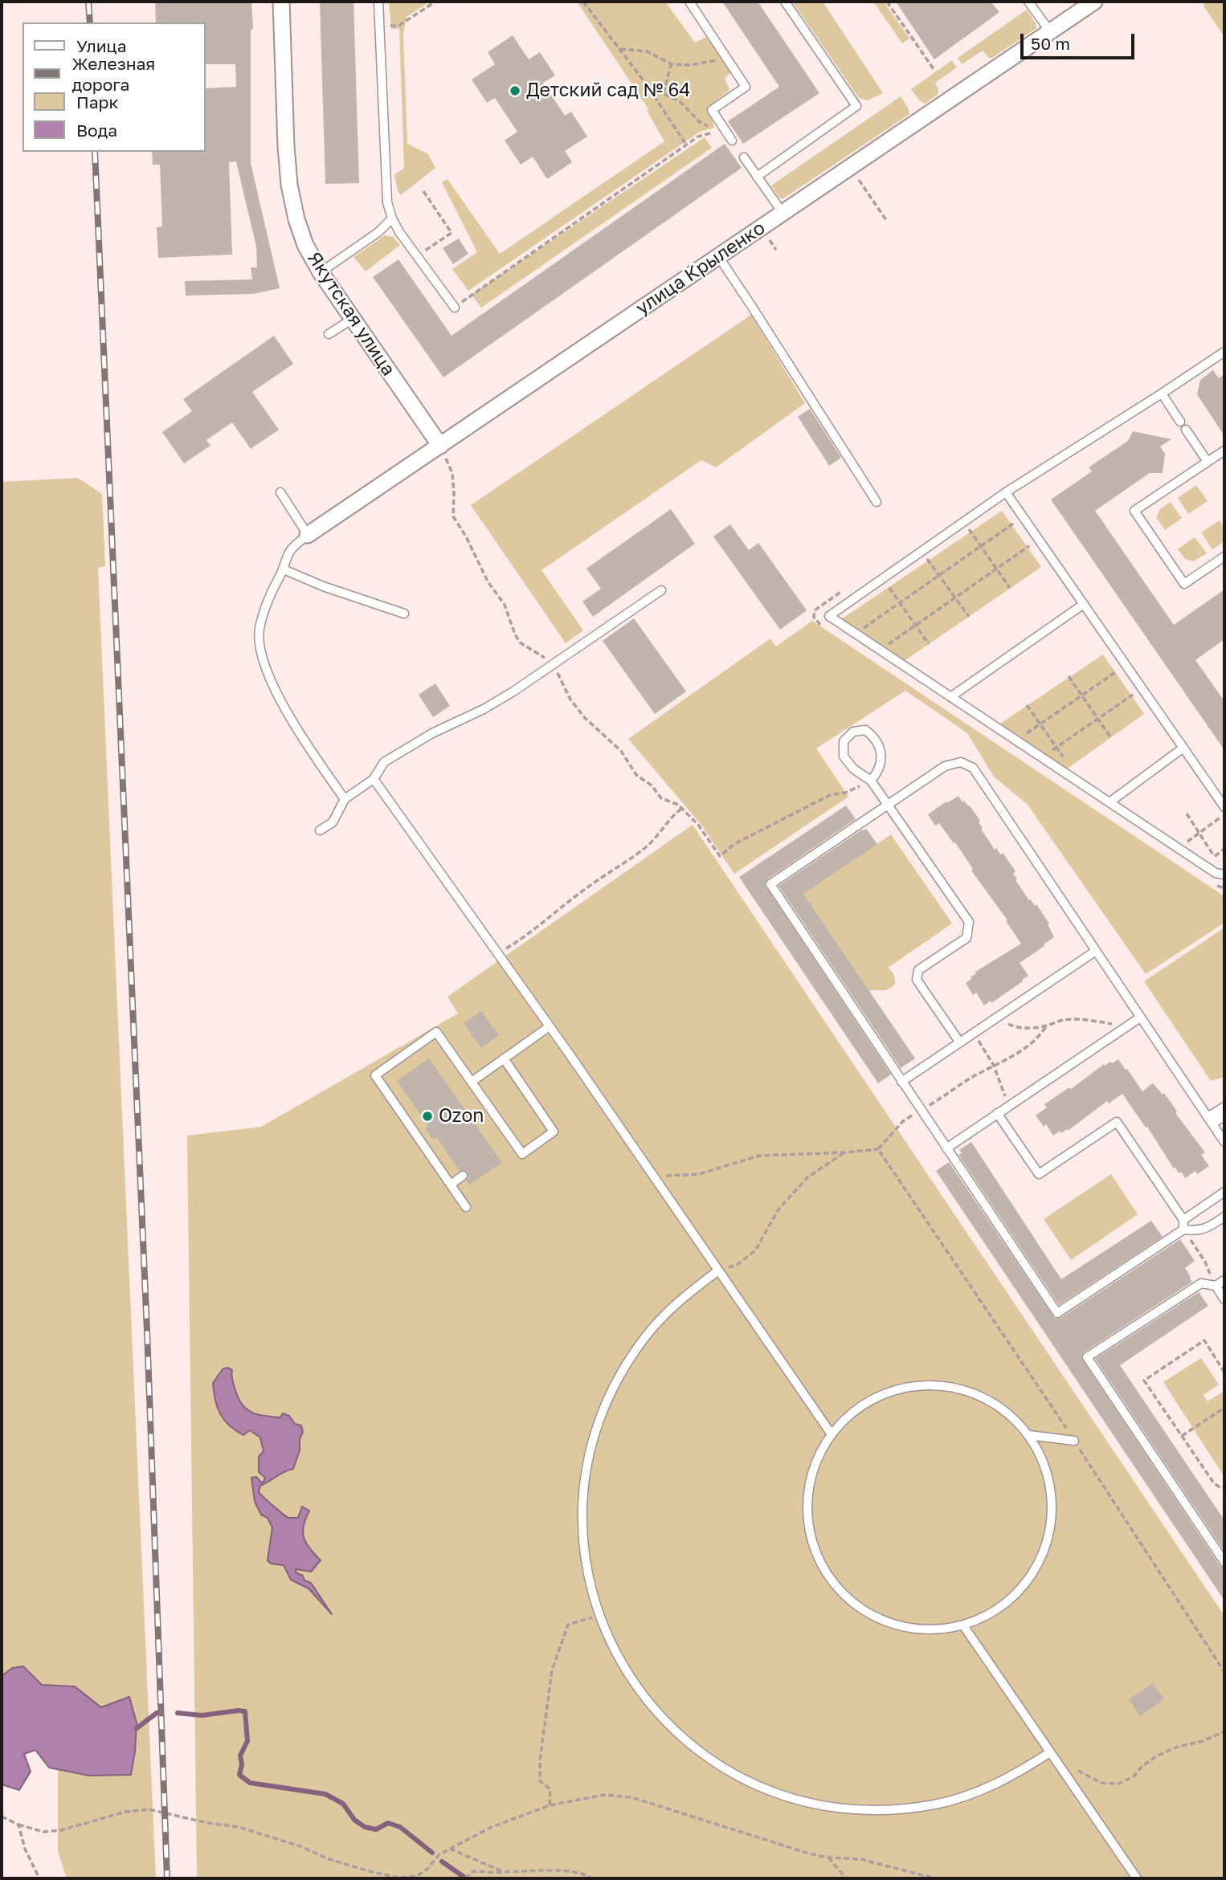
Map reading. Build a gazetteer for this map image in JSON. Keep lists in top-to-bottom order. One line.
{"streets":{"street":["улица Крыленко","Якутская улица"]},"crossings":[["улица Крыленко","Якутская улица"]],"places":["Детский сад № 64","Ozon"],"legend":["Улица","Железная дорога","Парк","Вода"],"scale_bar":"50 m"}
